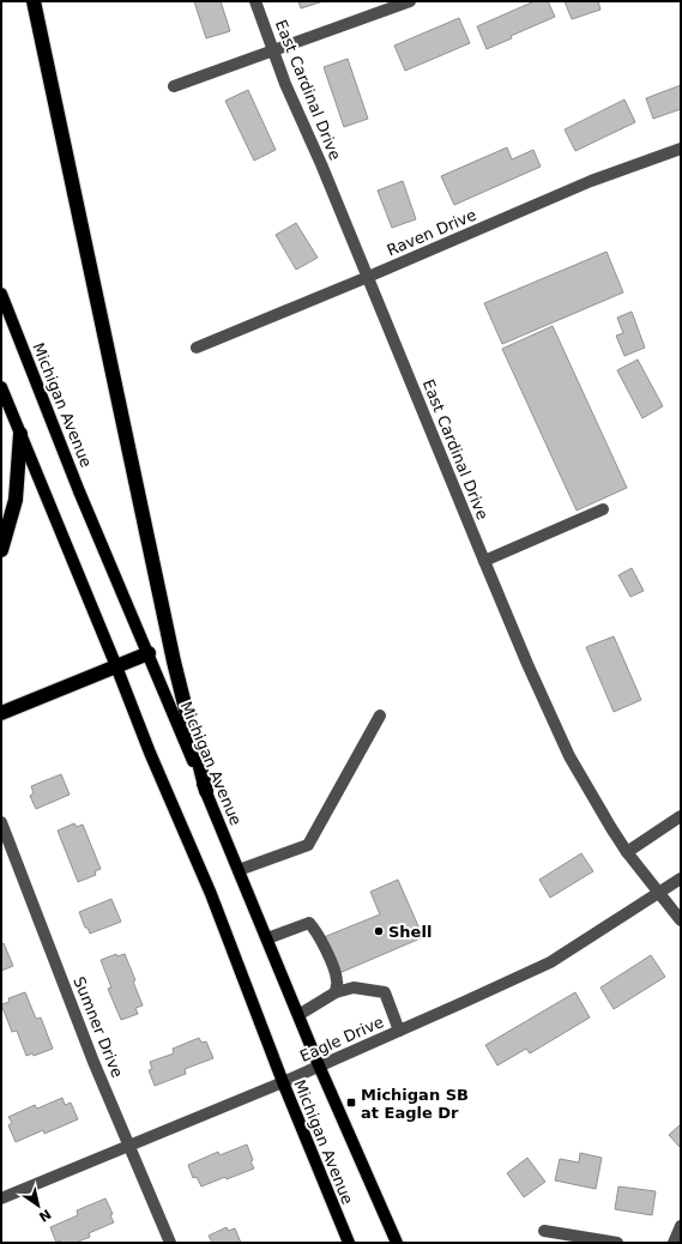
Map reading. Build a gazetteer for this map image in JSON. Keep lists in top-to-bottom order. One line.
{"streets":{"main road":["Michigan Avenue"],"street":["East Cardinal Drive","Raven Drive","Sumner Drive","Eagle Drive"]},"crossings":[["East Cardinal Drive","Raven Drive"],["East Cardinal Drive","Eagle Drive"],["Michigan Avenue","Eagle Drive"],["Sumner Drive","Eagle Drive"]],"places":{"other":["Shell"],"transit":["Michigan SB at Eagle Dr"]},"north":"bottom right"}
